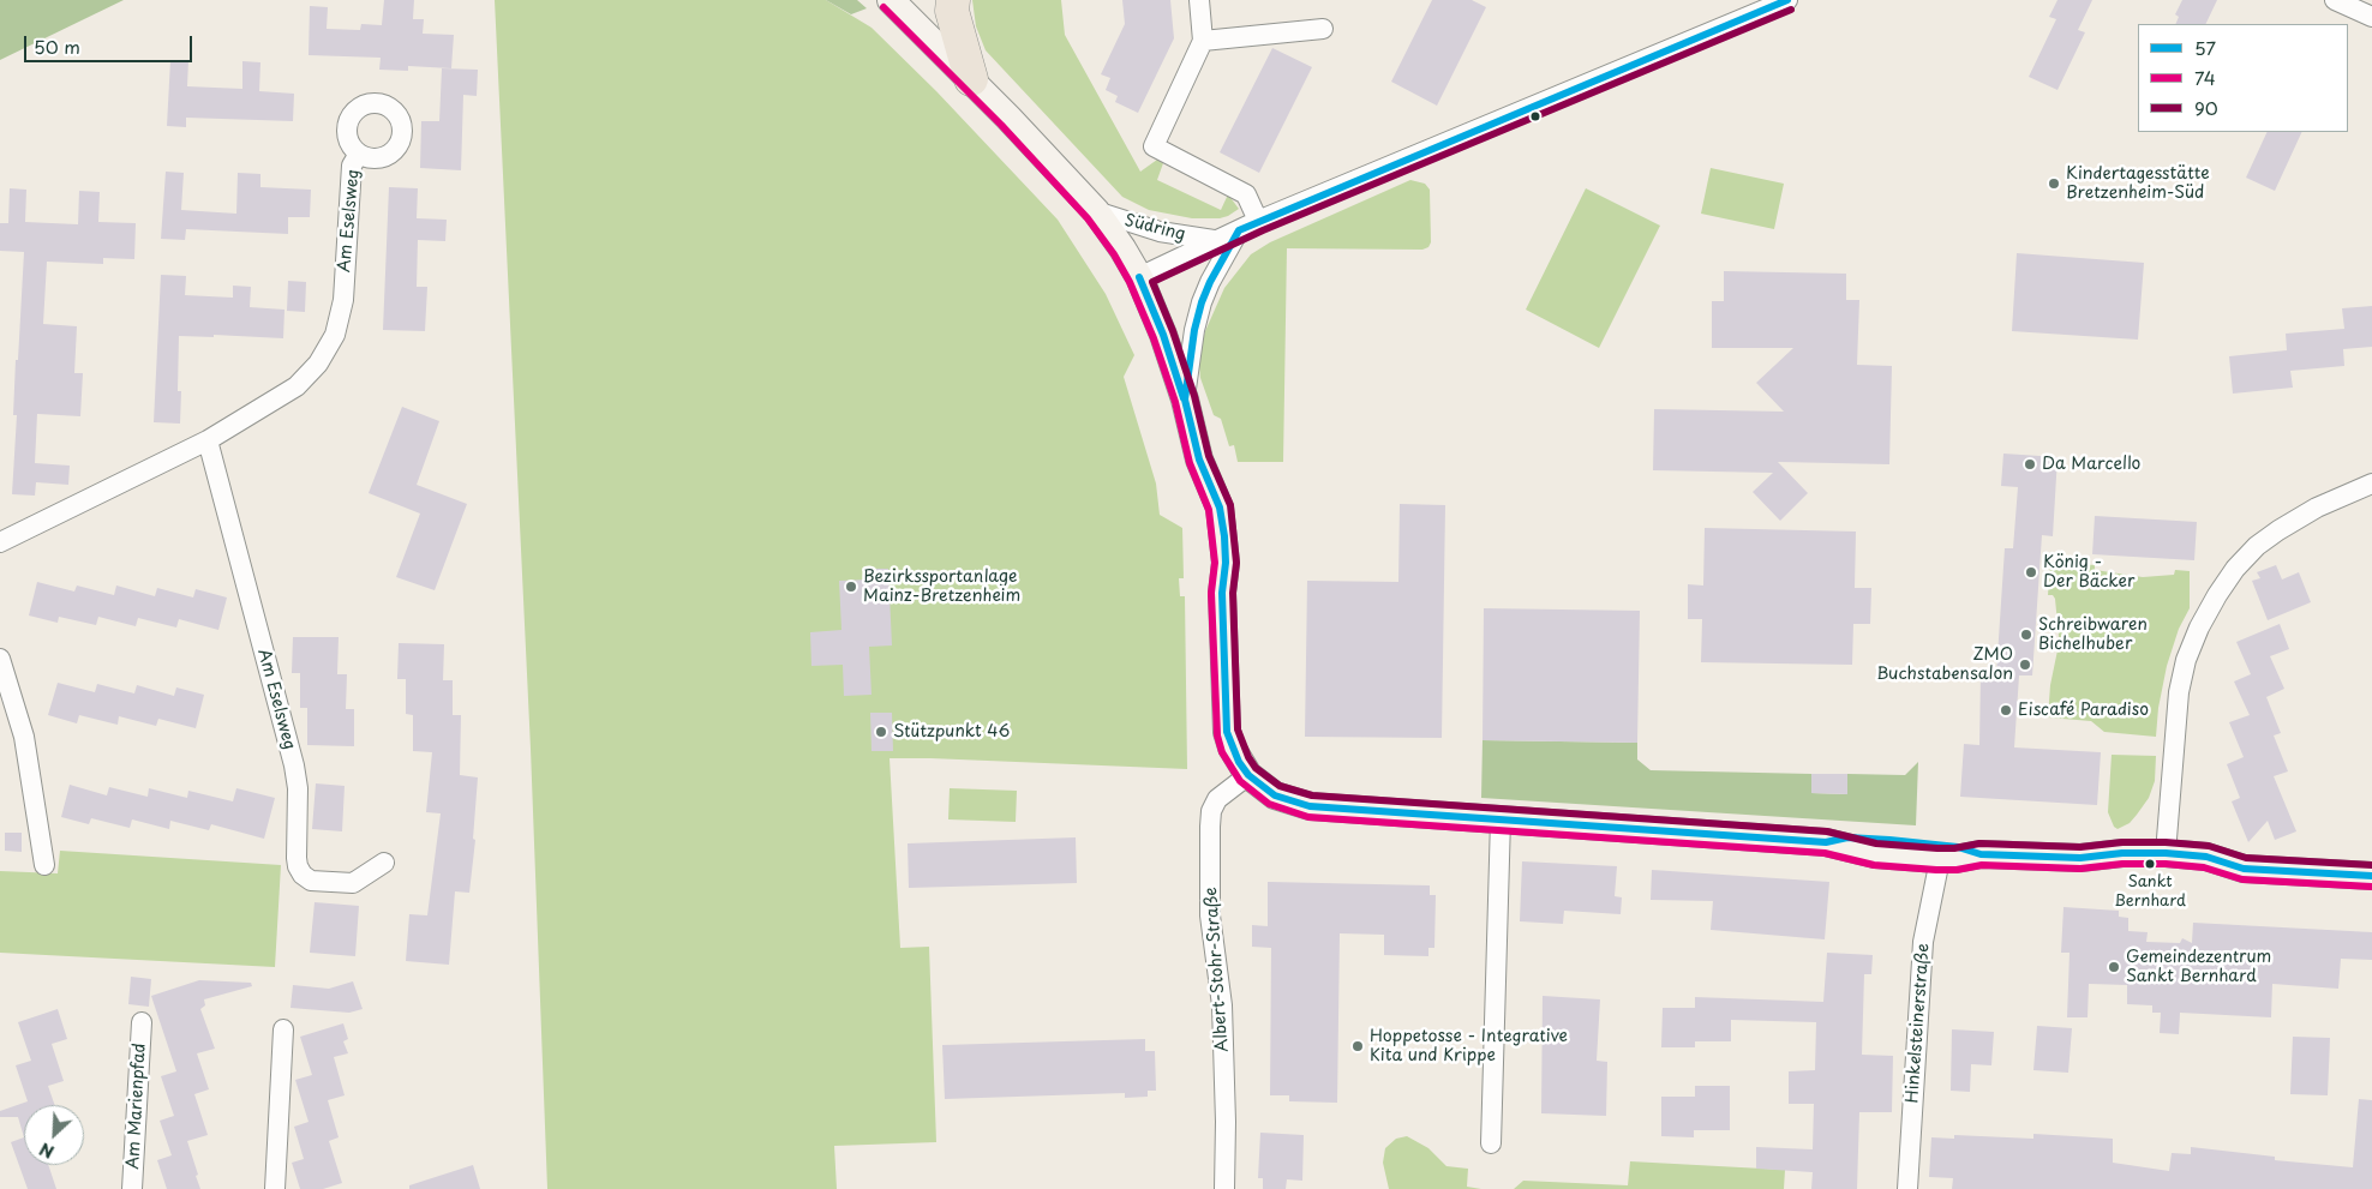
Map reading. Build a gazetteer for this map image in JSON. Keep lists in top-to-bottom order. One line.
{"streets":{"street":["Am Eselsweg","Südring","Albert-Stohr-Straße","Hinkelsteinerstraße","Am Marienpfad"]},"places":["Kindertagesstätte Bretzenheim-Süd","Da Marcello","König - Der Bäcker","Bezirkssportanlage Mainz-Bretzenheim","Schreibwaren Bichelhuber","ZMO Buchstabensalon","Eiscafé Paradiso","Stützpunkt 46","Sankt Bernhard","Gemeindezentrum Sankt Bernhard","Hoppetosse - Integrative Kita und Krippe"],"lines":["transit line 57","transit line 74","transit line 90"],"legend":["57","74","90"],"scale_bar":"50 m","north":"bottom left"}
